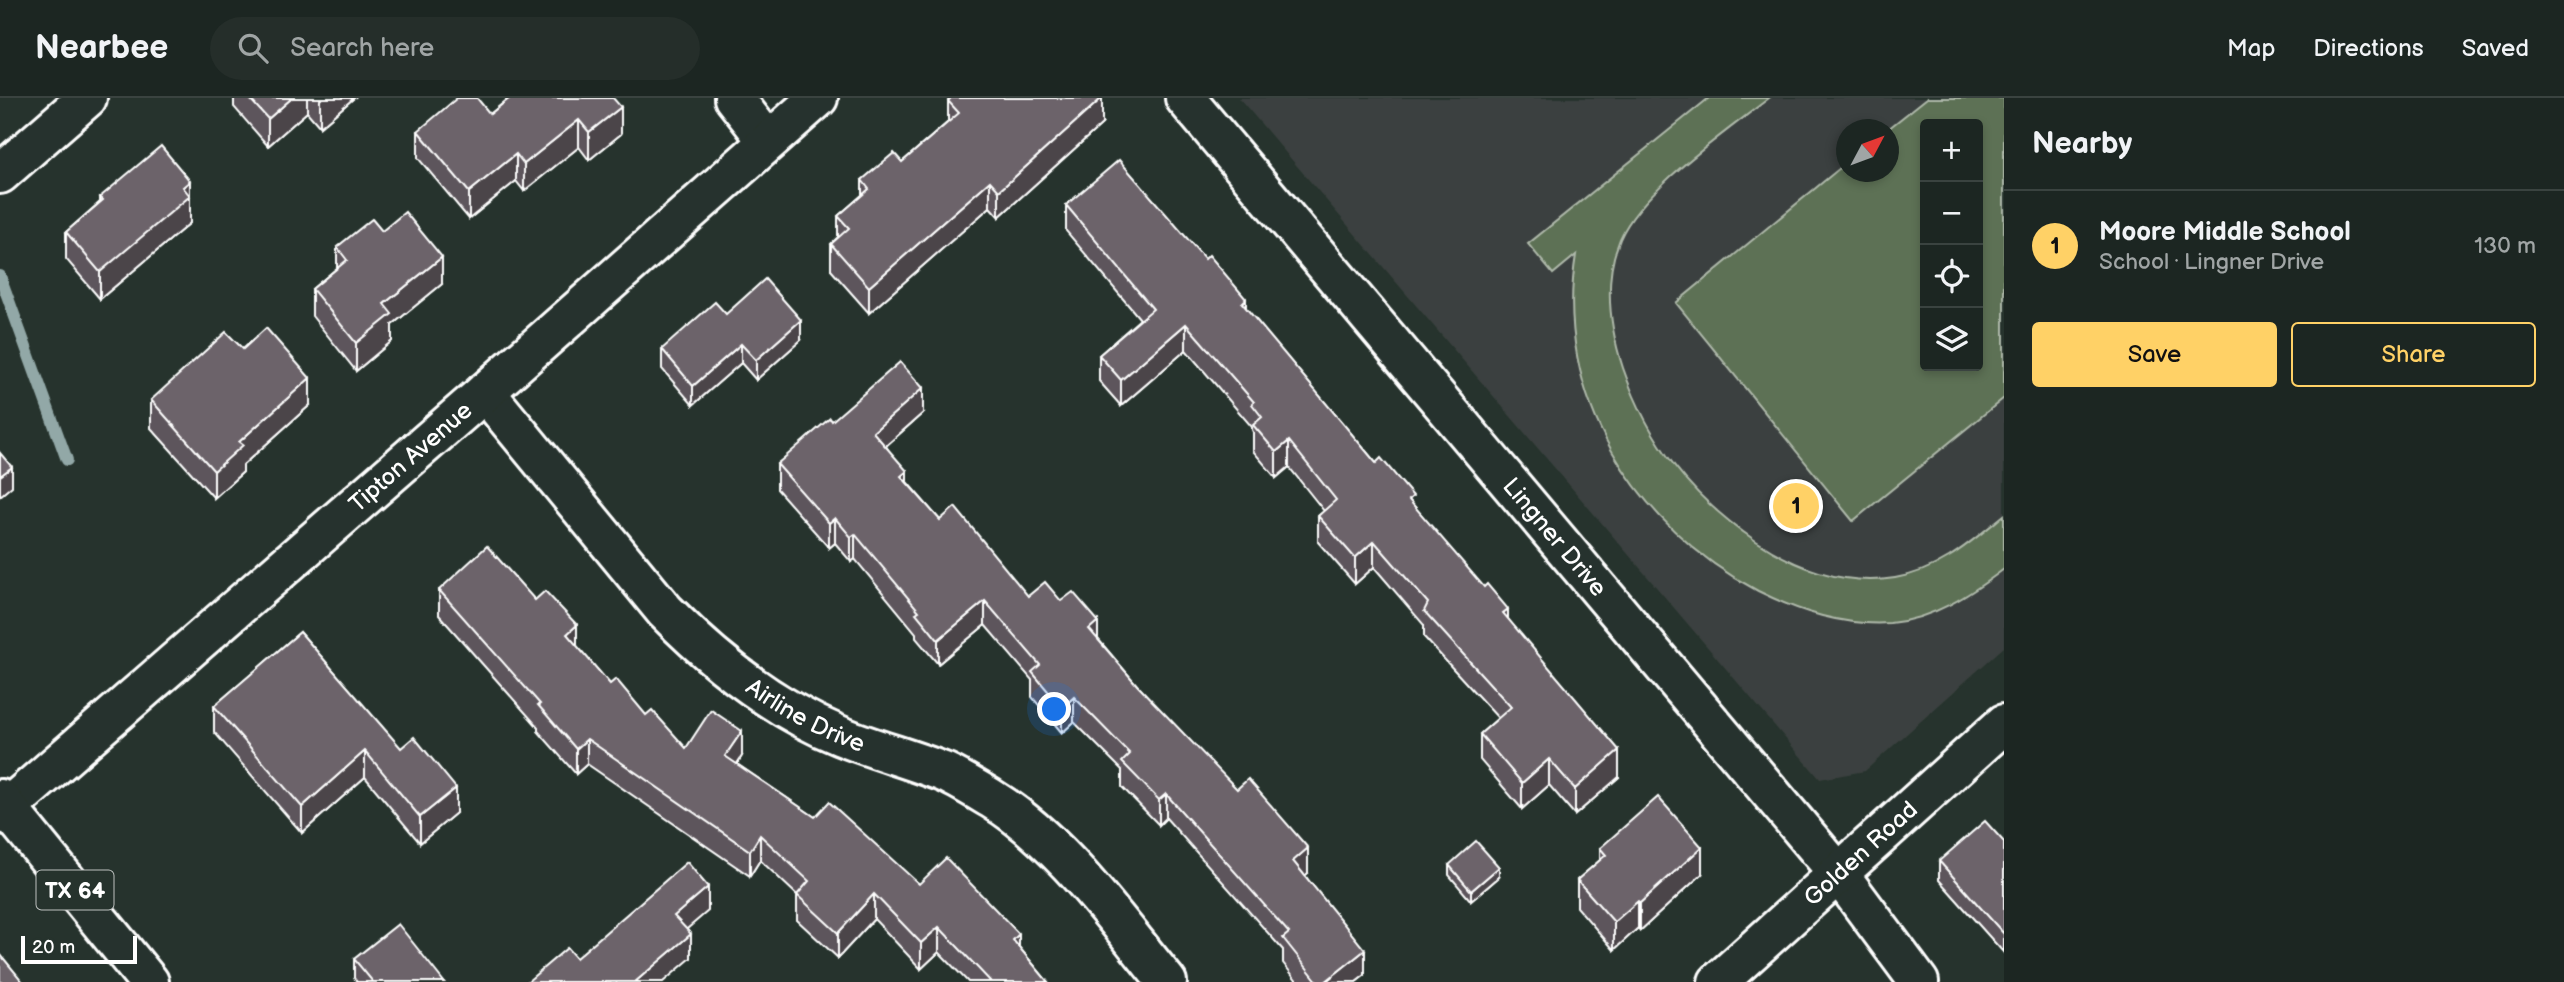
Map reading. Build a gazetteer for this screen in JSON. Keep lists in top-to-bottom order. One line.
{"streets":{"street":["Tipton Avenue","Lingner Drive","Airline Drive","Golden Road","TX 64"]},"crossings":[["Tipton Avenue","Airline Drive"],["Tipton Avenue","TX 64"],["Lingner Drive","Golden Road"]],"scale_bar":"20 m","north":"top right","page":{"header":"Nearbee","search":"Search here","nav":["Map","Directions","Saved"],"heading":"Nearby","map_buttons":["+","−"],"list":[{"mark":"1","name":"Moore Middle School","note":"School · Lingner Drive","value":"130 m"}],"buttons":["Save","Share"],"pins":"1","scale":"20 m"}}
